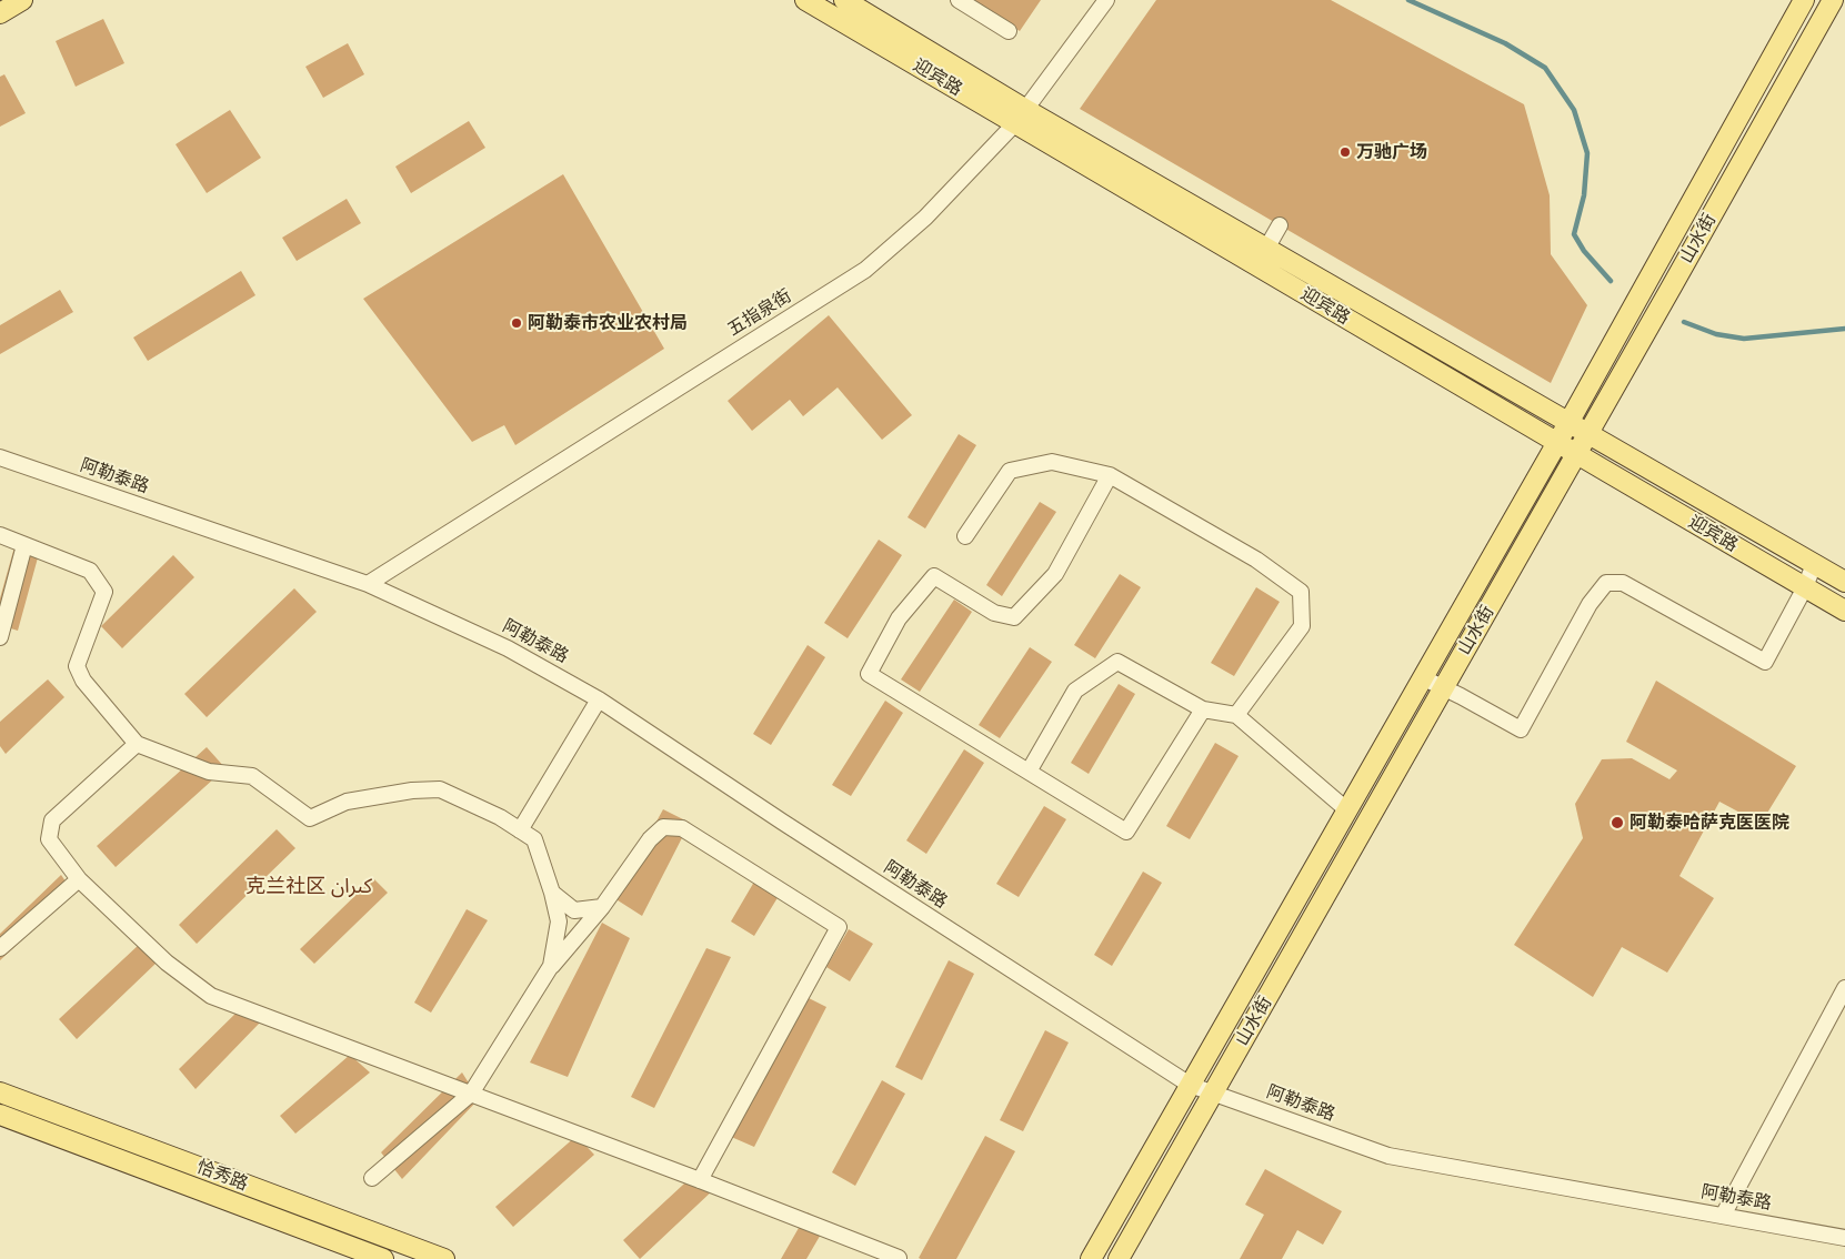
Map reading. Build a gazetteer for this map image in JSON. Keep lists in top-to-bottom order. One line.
{"streets":{"main road":["迎宾路","山水街","恰秀路"],"street":["五指泉街","阿勒泰路"]},"crossings":[["迎宾路","山水街"],["迎宾路","五指泉街"],["山水街","阿勒泰路"],["五指泉街","阿勒泰路"]],"districts":["克兰社区 كىران"],"places":["万驰广场","阿勒泰市农业农村局","阿勒泰哈萨克医医院"]}
